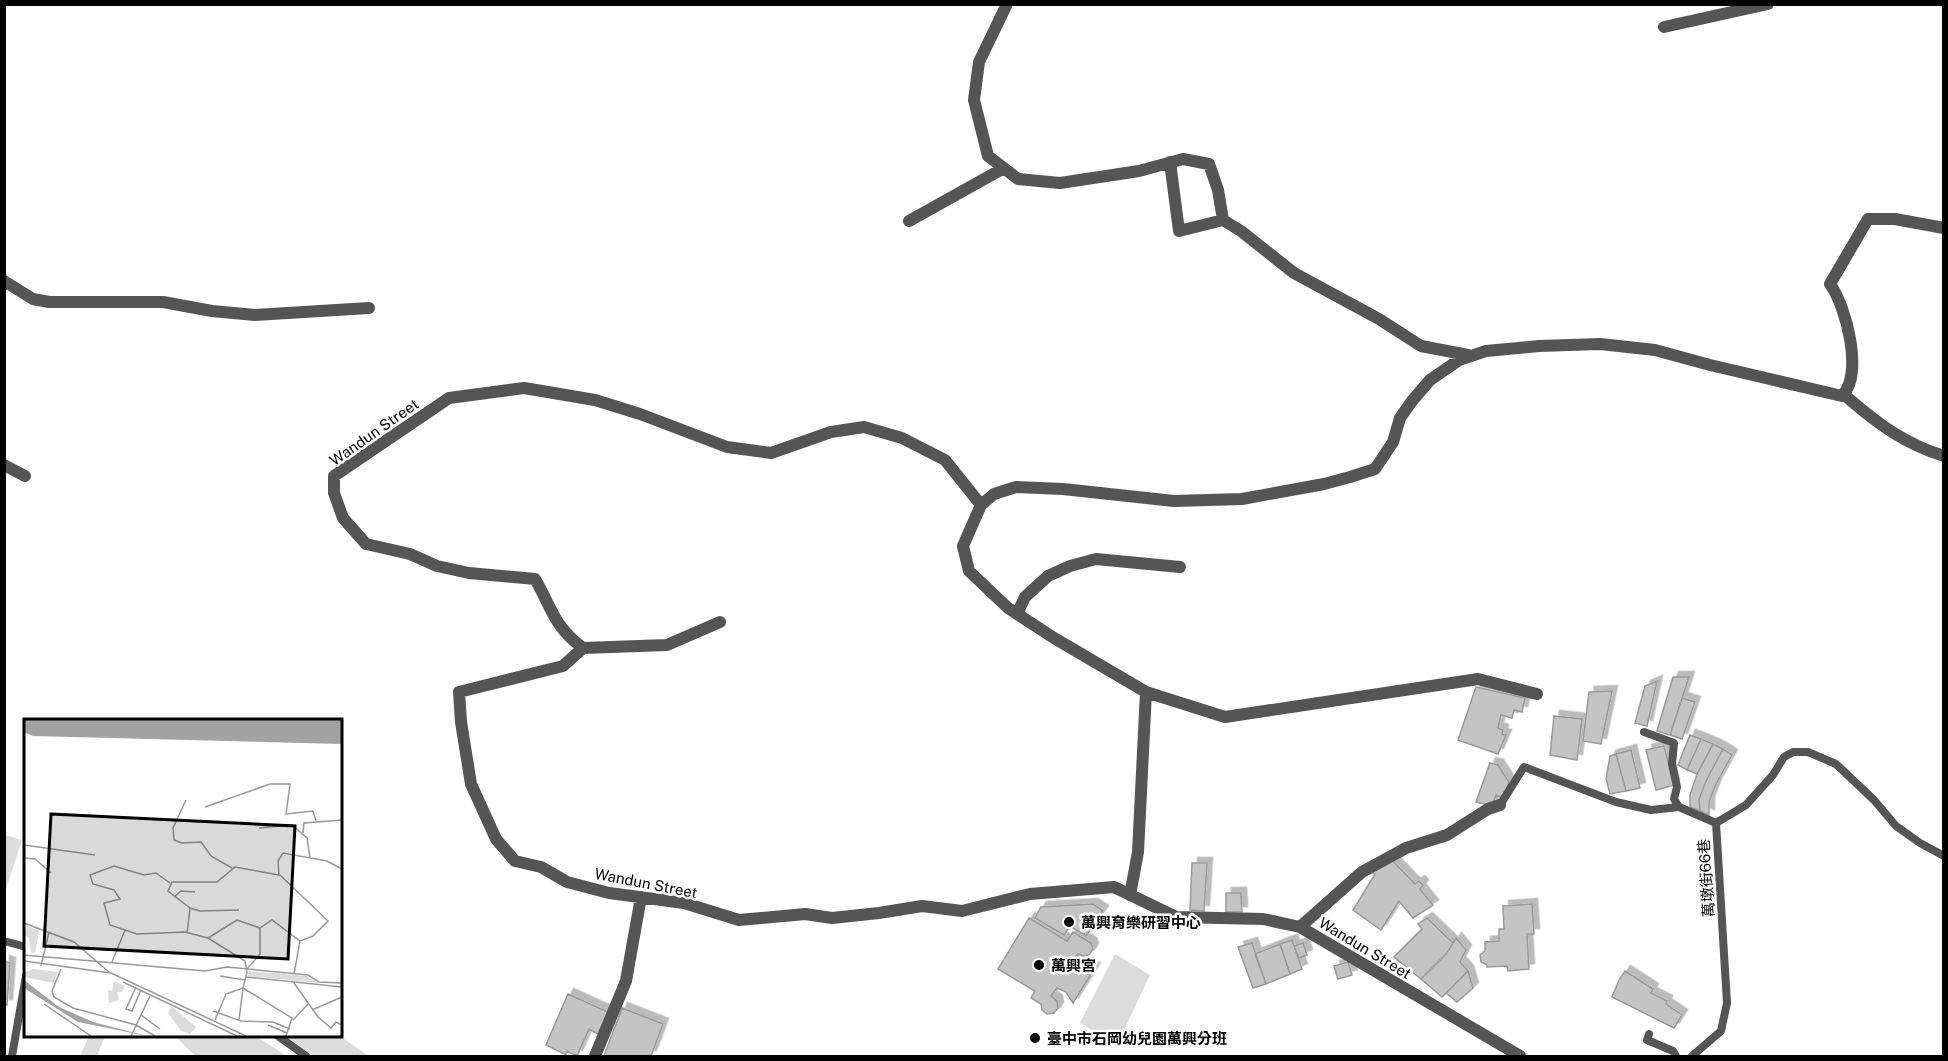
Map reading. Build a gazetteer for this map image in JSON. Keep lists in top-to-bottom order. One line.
{"streets":{"street":["Wandun Street"],"lane":["萬墩街66巷"]},"places":["萬興育樂研習中心","萬興宮","臺中市石岡幼兒園萬興分班"]}
